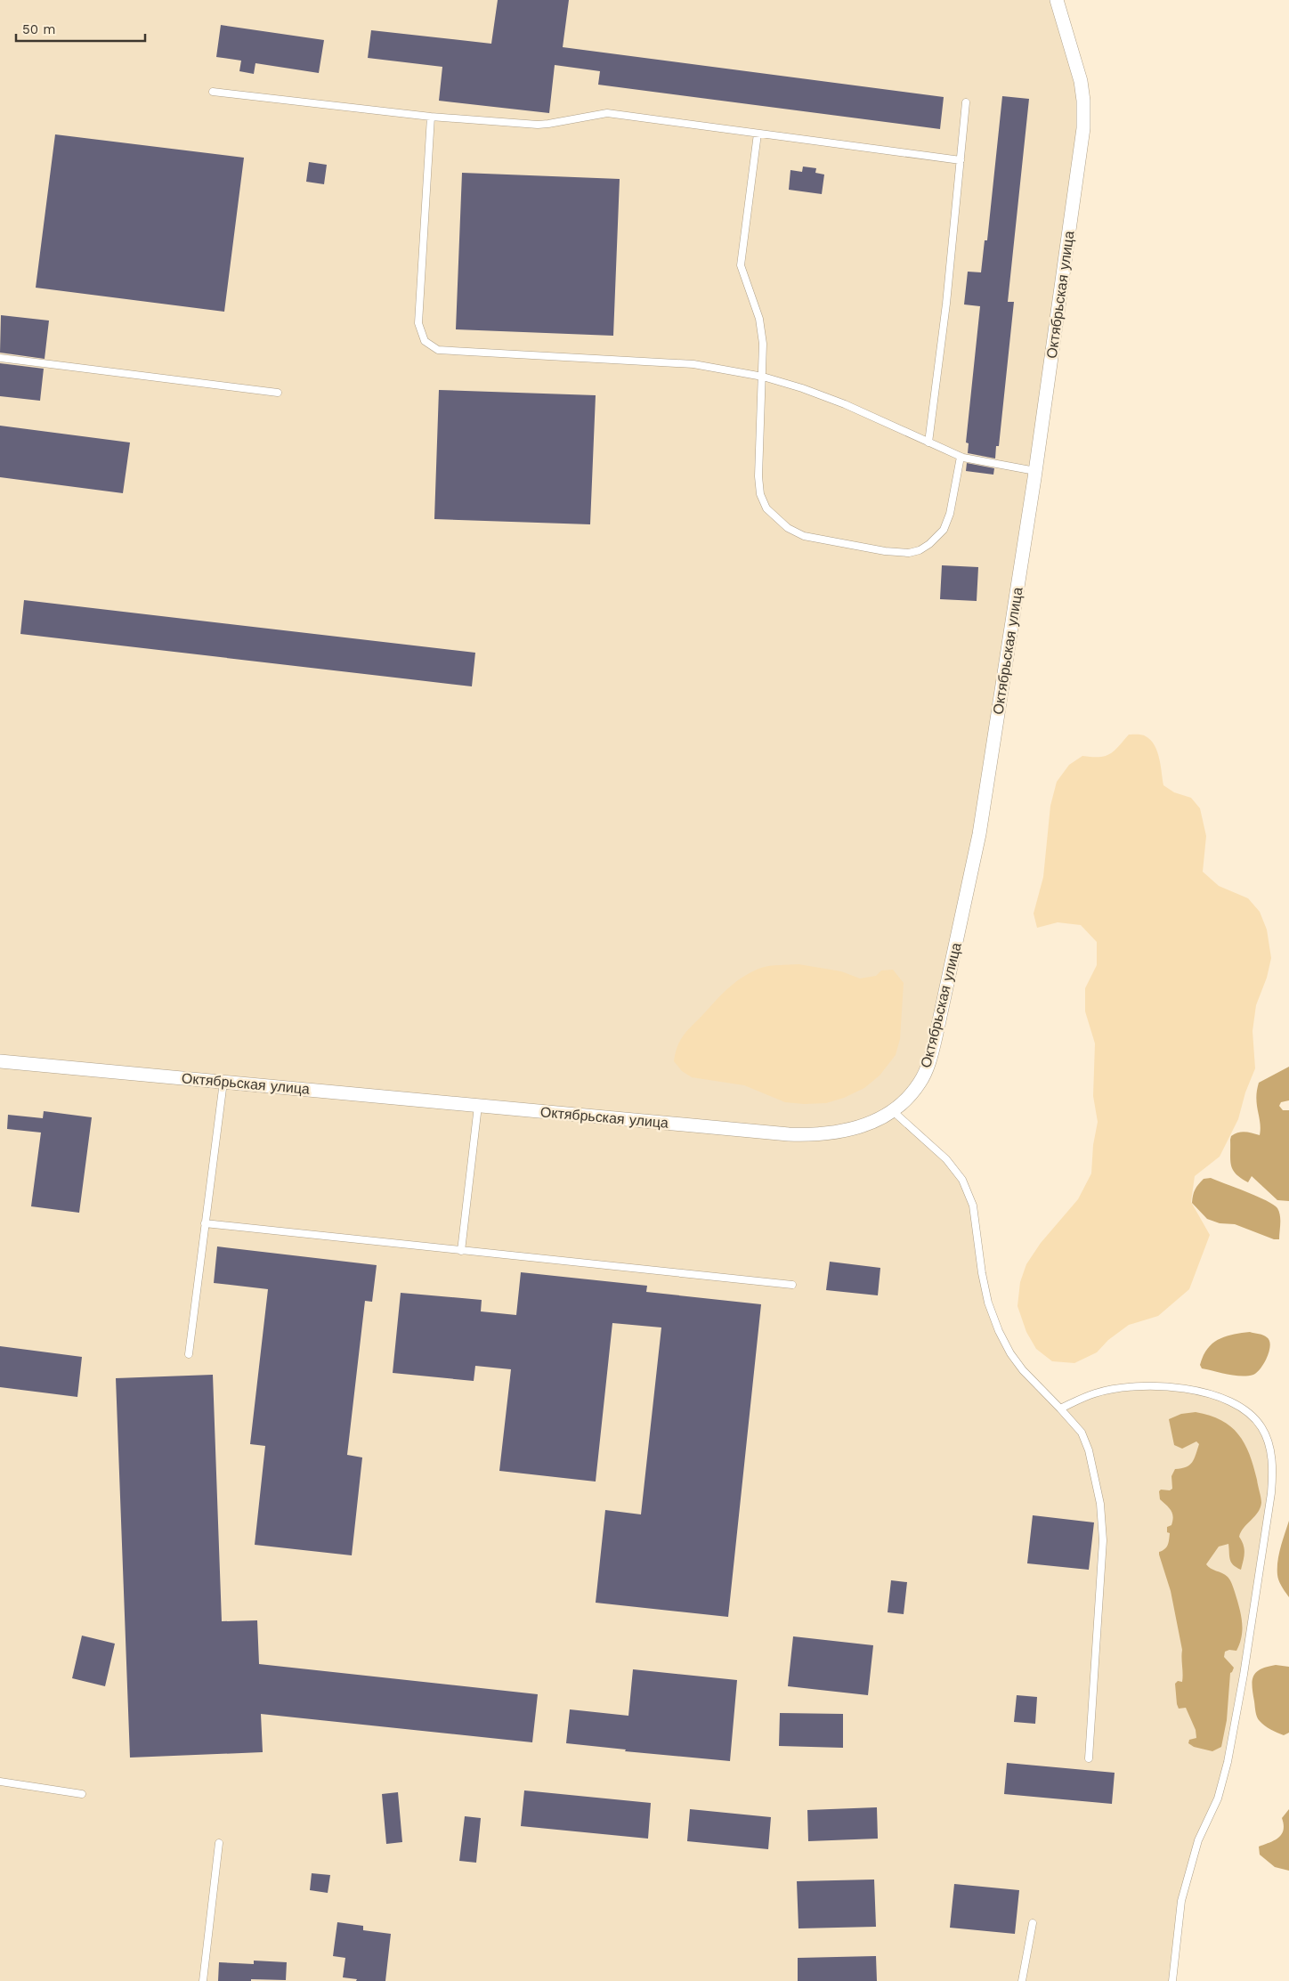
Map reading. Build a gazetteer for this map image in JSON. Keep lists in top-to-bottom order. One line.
{"streets":{"street":["Октябрьская улица"]},"scale_bar":"50 m"}
